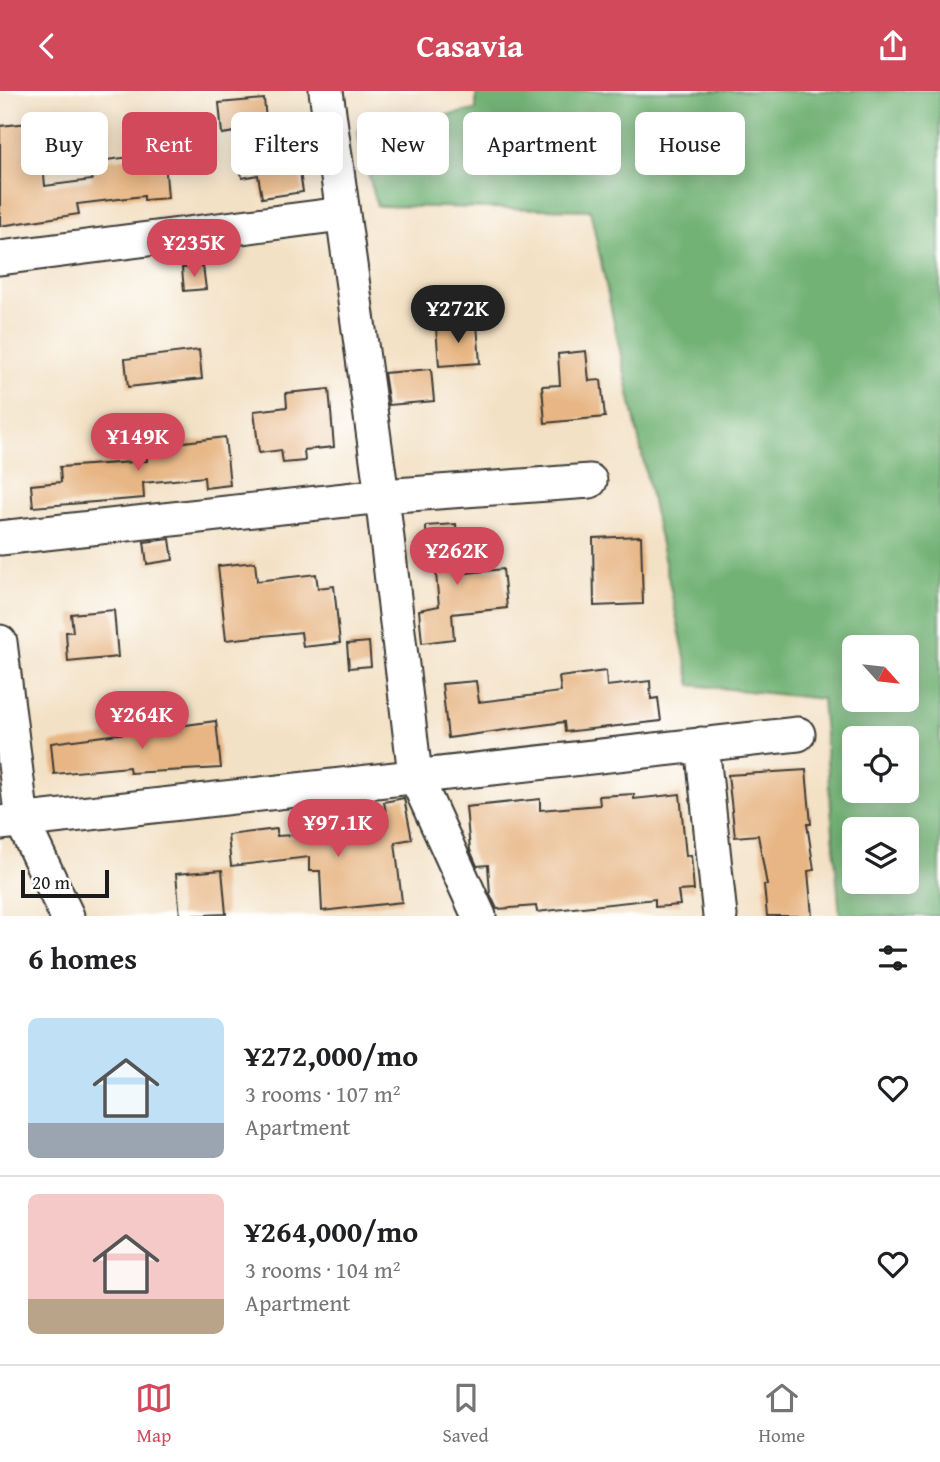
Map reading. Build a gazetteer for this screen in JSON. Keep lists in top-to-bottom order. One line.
{"scale_bar":"20 m","north":"bottom right","page":{"header":"Casavia","chip":["Buy","Rent","Filters","New","Apartment","House"],"price":["¥235K","¥272K","¥149K","¥262K","¥264K","¥97.1K"],"scale":"20 m","heading":"6 homes","list":[{"name":"¥272,000/mo","note":"3 rooms · 107 m² · Apartment"},{"name":"¥264,000/mo","note":"3 rooms · 104 m² · Apartment"}],"tabs":["Map","Saved","Home"]}}
